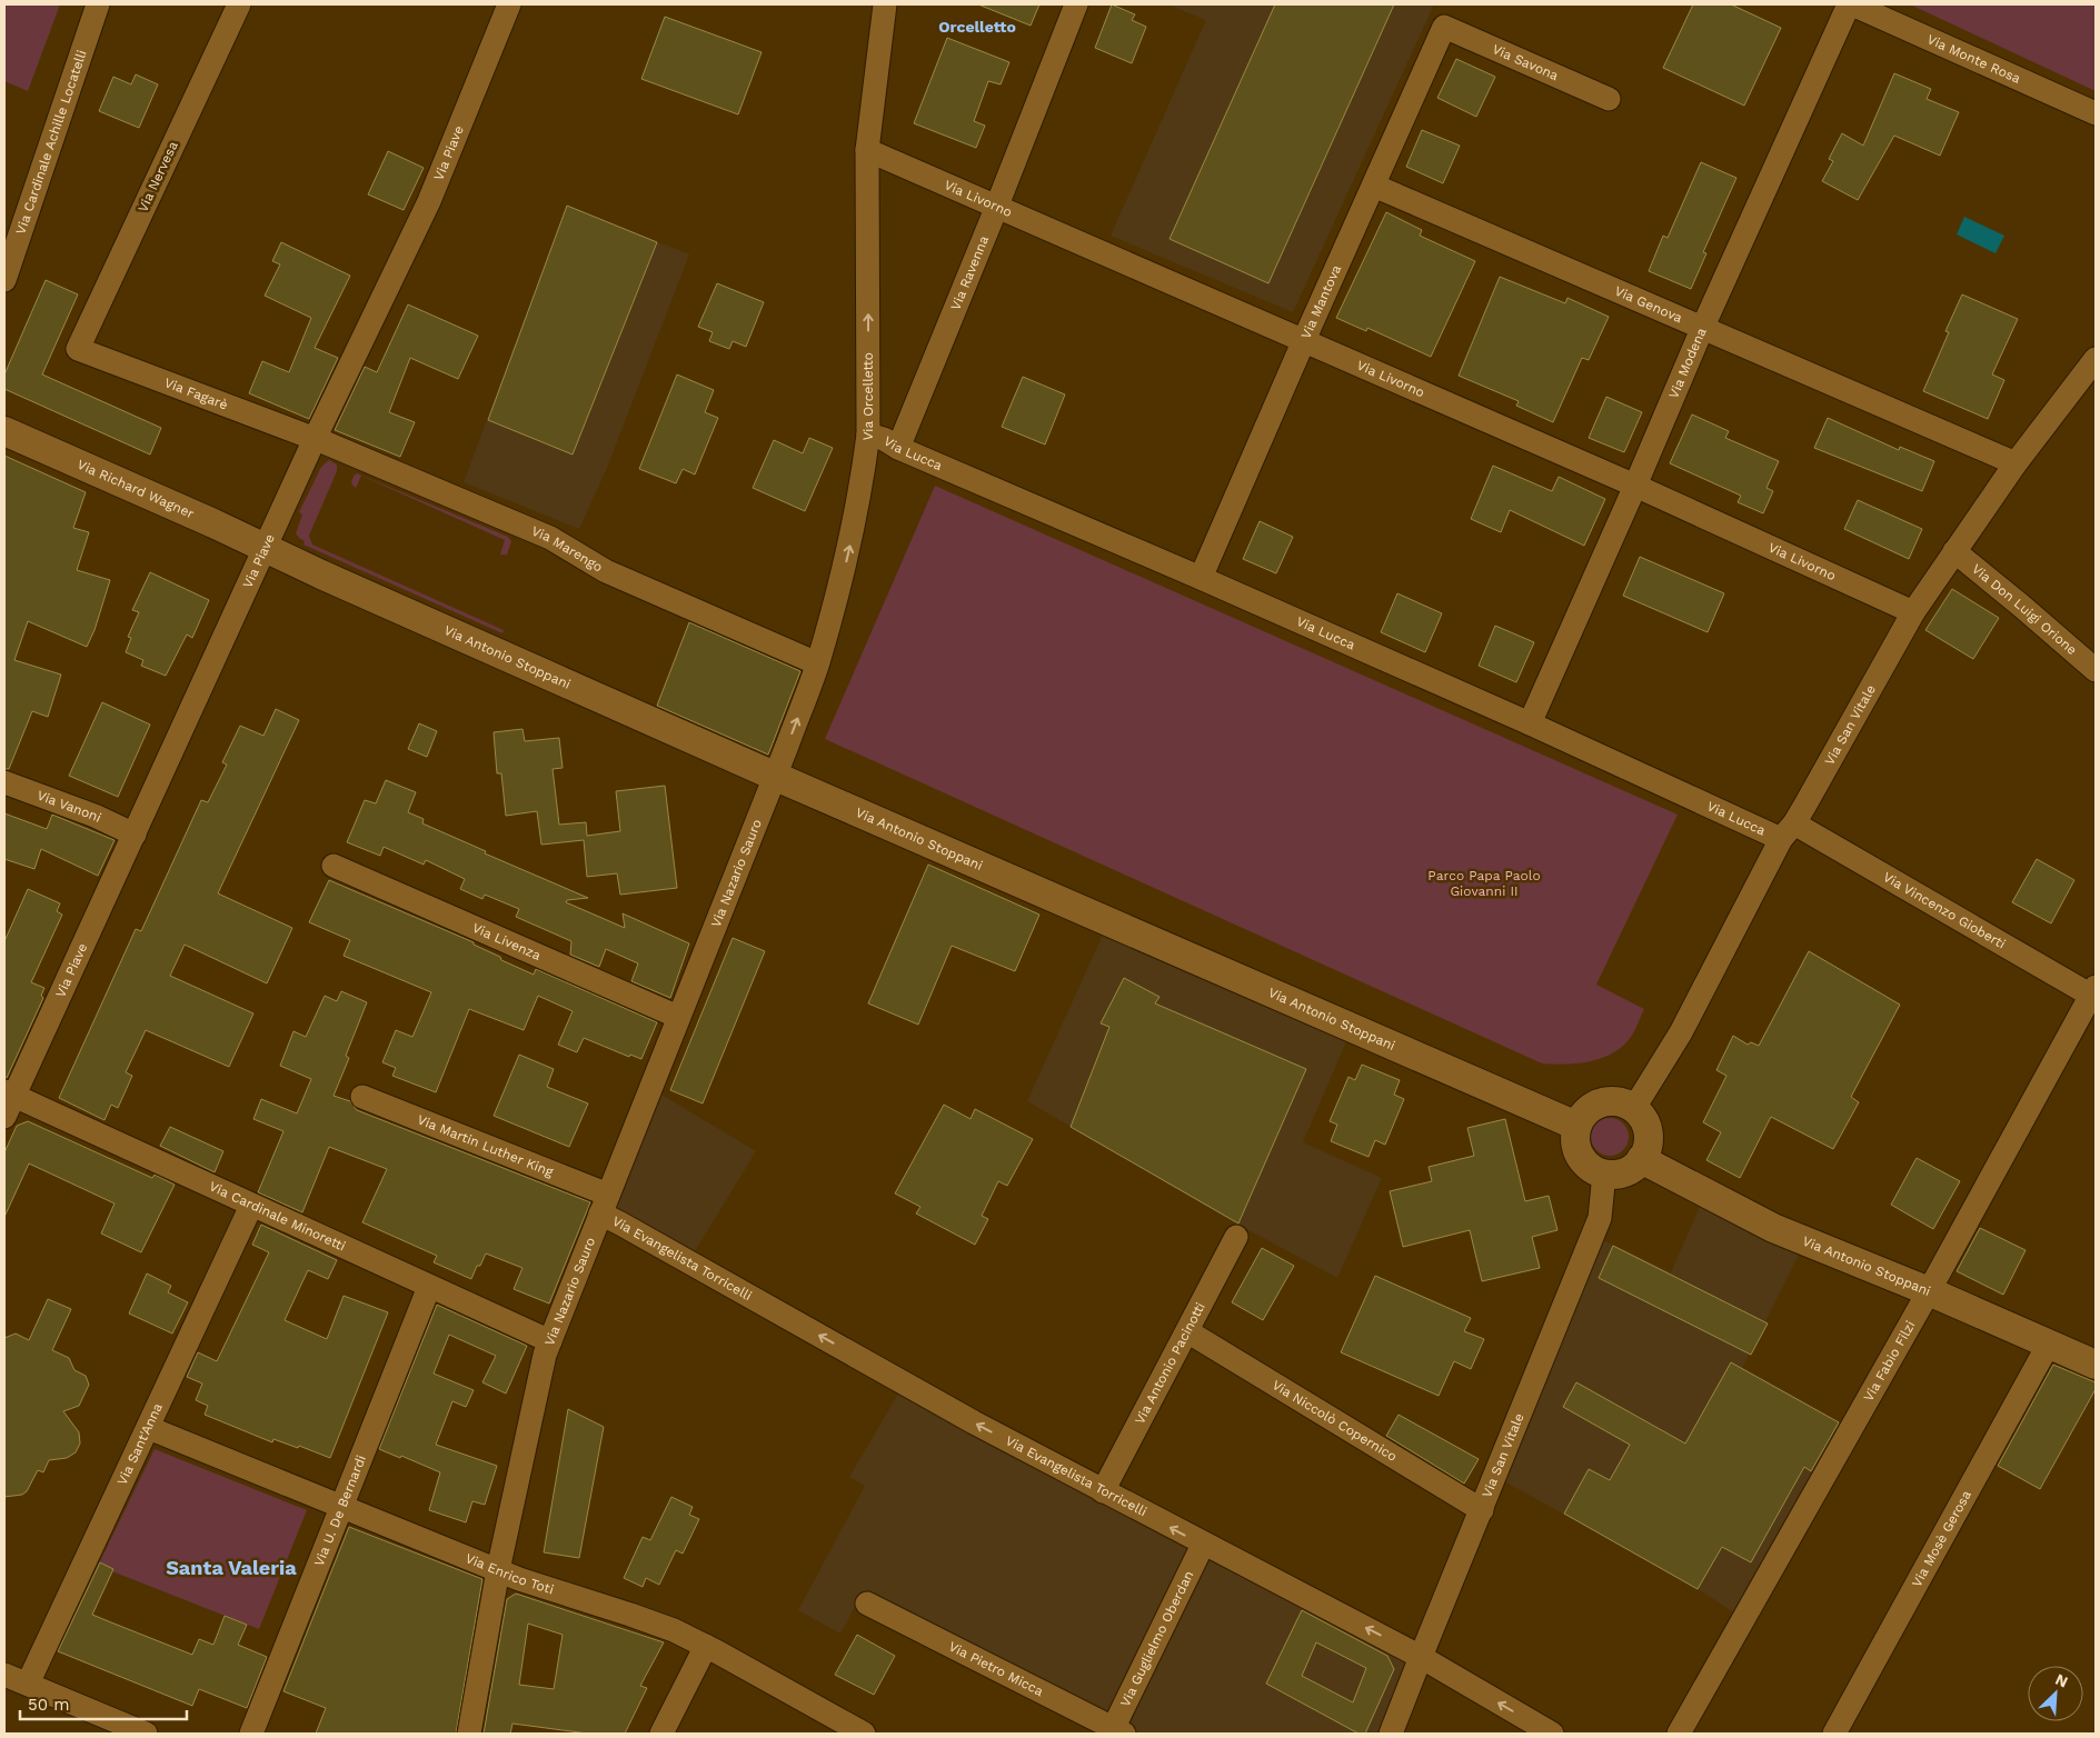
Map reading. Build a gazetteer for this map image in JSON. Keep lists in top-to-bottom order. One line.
{"streets":{"street":["Via Monte Rosa","Via Savona","Via Cardinale Achille Locatelli","Via Piave","Via Nervesa","Via Livorno","Via Ravenna","Via Mantova","Via Genova","Via Modena","Via Fagarè","Via Orcelletto","Via Lucca","Via Richard Wagner","Via Marengo","Via Don Luigi Orione","Via Antonio Stoppani","Via San Vitale","Via Vanoni","Via Nazario Sauro","Via Vincenzo Gioberti","Via Livenza","Via Martin Luther King","Via Cardinale Minoretti","Via Evangelista Torricelli","Via Fabio Filzi","Via Antonio Pacinotti","Via Niccolò Copernico","Via Sant'Anna","Via U. De Bernardi","Via Mosè Gerosa","Via Enrico Toti","Via Guglielmo Oberdan","Via Pietro Micca"]},"crossings":[["Via Monte Rosa","Via Modena"],["Via Savona","Via Mantova"],["Via Piave","Via Fagarè"],["Via Piave","Via Richard Wagner"],["Via Piave","Via Marengo"],["Via Piave","Via Antonio Stoppani"],["Via Piave","Via Vanoni"],["Via Piave","Via Cardinale Minoretti"],["Via Nervesa","Via Fagarè"],["Via Livorno","Via Ravenna"],["Via Livorno","Via Mantova"],["Via Livorno","Via Modena"],["Via Livorno","Via Orcelletto"],["Via Livorno","Via San Vitale"],["Via Ravenna","Via Lucca"],["Via Mantova","Via Genova"],["Via Mantova","Via Lucca"],["Via Genova","Via Modena"],["Via Genova","Via San Vitale"],["Via Modena","Via Lucca"],["Via Fagarè","Via Marengo"],["Via Orcelletto","Via Lucca"],["Via Orcelletto","Via Marengo"],["Via Orcelletto","Via Antonio Stoppani"],["Via Orcelletto","Via Nazario Sauro"],["Via Lucca","Via San Vitale"],["Via Lucca","Via Vincenzo Gioberti"],["Via Richard Wagner","Via Antonio Stoppani"],["Via Don Luigi Orione","Via San Vitale"],["Via Antonio Stoppani","Via San Vitale"],["Via Antonio Stoppani","Via Nazario Sauro"],["Via Antonio Stoppani","Via Fabio Filzi"],["Via Antonio Stoppani","Via Mosè Gerosa"],["Via San Vitale","Via Vincenzo Gioberti"],["Via San Vitale","Via Evangelista Torricelli"],["Via San Vitale","Via Niccolò Copernico"],["Via Nazario Sauro","Via Livenza"],["Via Nazario Sauro","Via Martin Luther King"],["Via Nazario Sauro","Via Cardinale Minoretti"],["Via Nazario Sauro","Via Evangelista Torricelli"],["Via Nazario Sauro","Via Enrico Toti"],["Via Vincenzo Gioberti","Via Fabio Filzi"],["Via Martin Luther King","Via Evangelista Torricelli"],["Via Cardinale Minoretti","Via Sant'Anna"],["Via Cardinale Minoretti","Via U. De Bernardi"],["Via Evangelista Torricelli","Via Antonio Pacinotti"],["Via Evangelista Torricelli","Via Guglielmo Oberdan"],["Via Antonio Pacinotti","Via Niccolò Copernico"],["Via Sant'Anna","Via Enrico Toti"],["Via U. De Bernardi","Via Enrico Toti"],["Via Guglielmo Oberdan","Via Pietro Micca"]],"one_way":["Via Orcelletto","Via Evangelista Torricelli"],"districts":["Orcelletto","Santa Valeria"],"parks":["Parco Papa Paolo Giovanni II"],"scale_bar":"50 m","north":"top right"}
